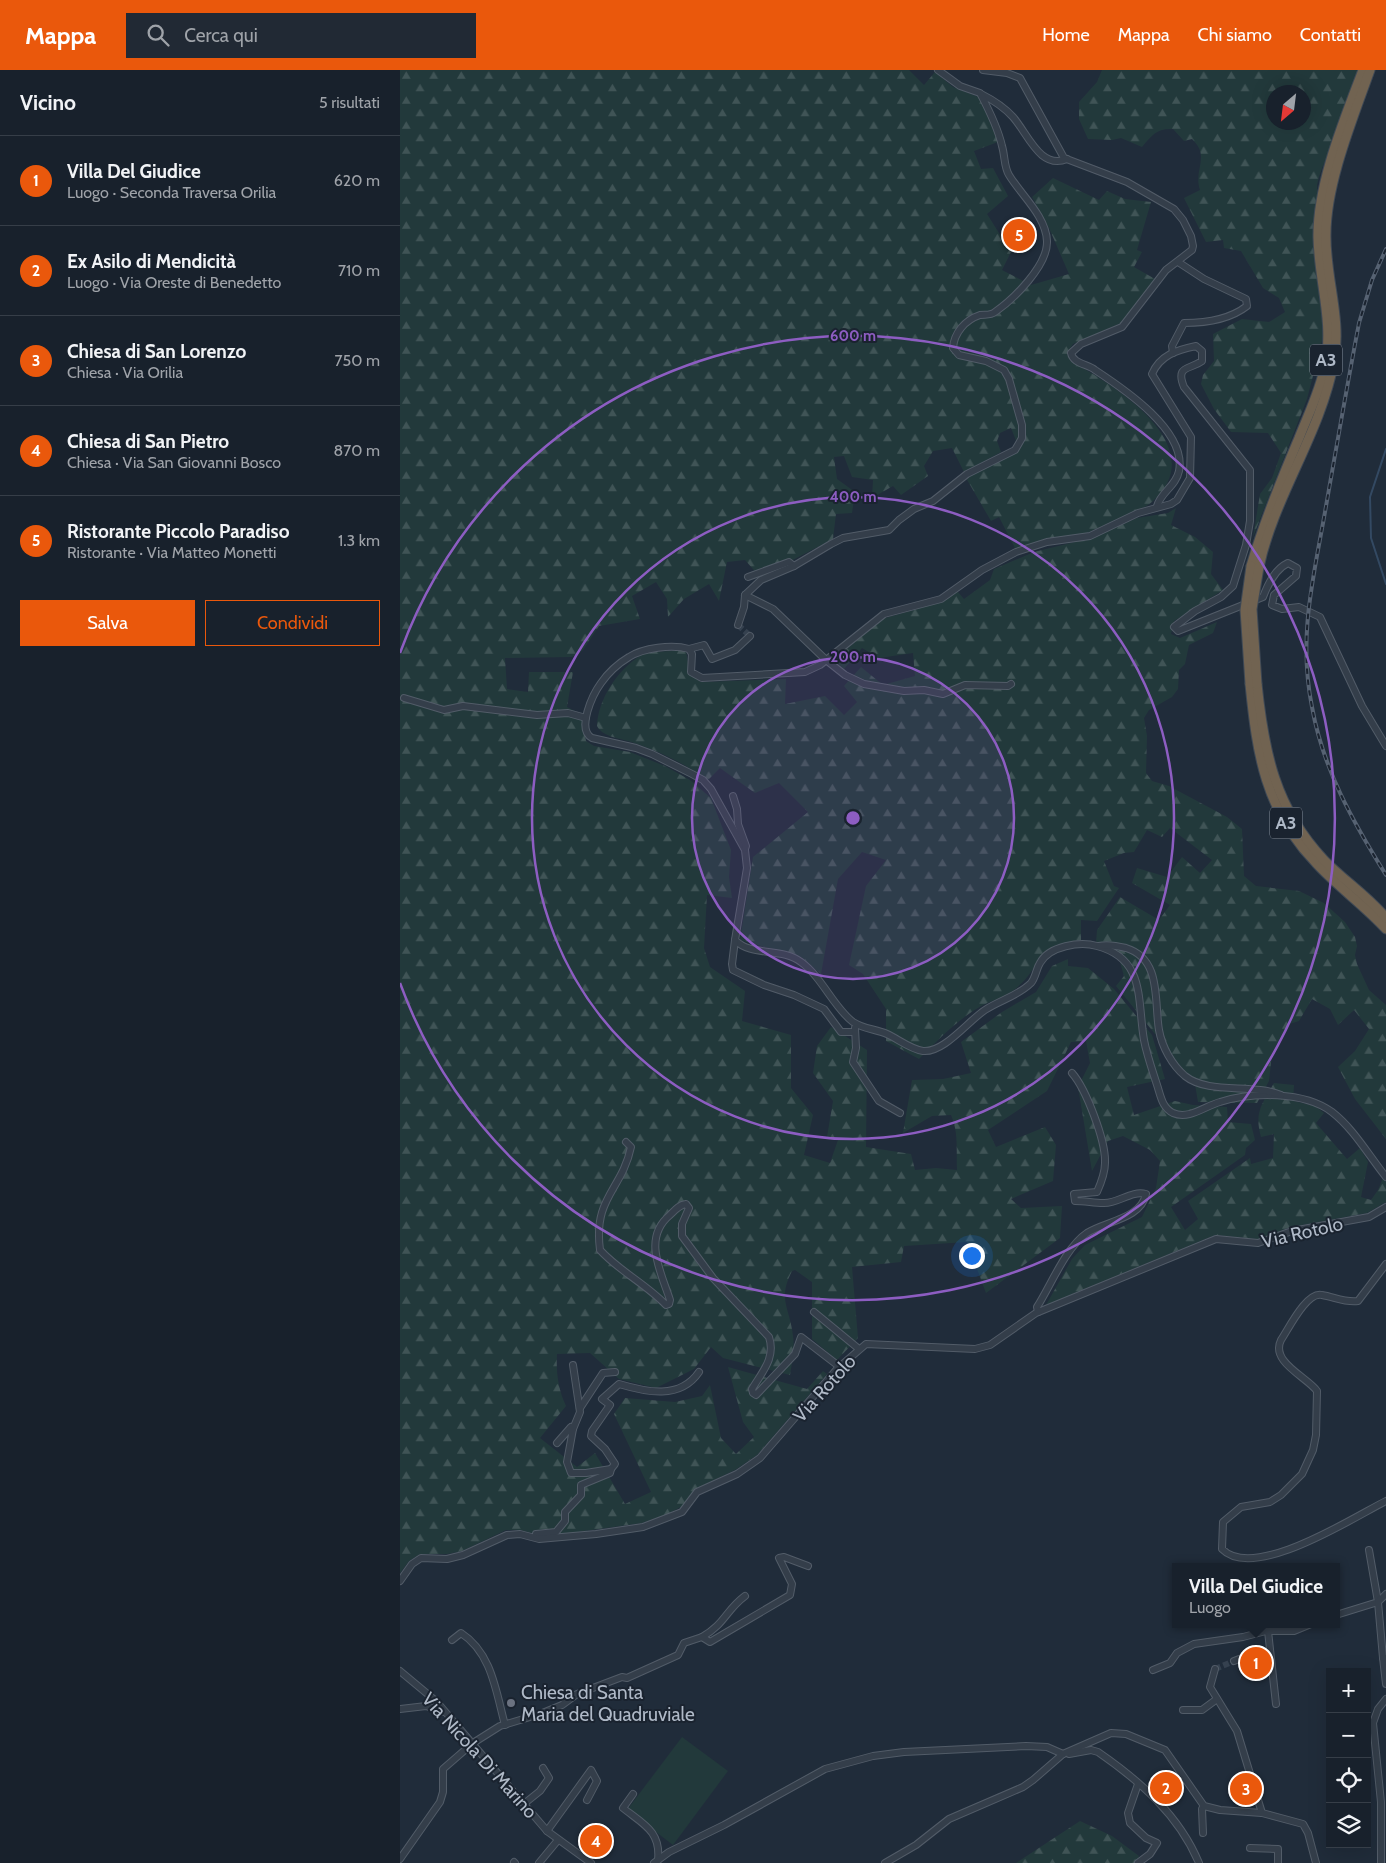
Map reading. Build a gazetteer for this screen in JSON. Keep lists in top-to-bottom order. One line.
{"streets":{"highway":["A3"],"street":["Via Rotolo","Via Nicola Di Marino"]},"places":["Chiesa di Santa Maria del Quadruviale"],"north":"bottom left","page":{"header":"Mappa","search":"Cerca qui","nav":["Home","Mappa","Chi siamo","Contatti"],"heading":["Vicino","5 risultati"],"list":[{"mark":"1","name":"Villa Del Giudice","note":"Luogo · Seconda Traversa Orilia","value":"620 m"},{"mark":"2","name":"Ex Asilo di Mendicità","note":"Luogo · Via Oreste di Benedetto","value":"710 m"},{"mark":"3","name":"Chiesa di San Lorenzo","note":"Chiesa · Via Orilia","value":"750 m"},{"mark":"4","name":"Chiesa di San Pietro","note":"Chiesa · Via San Giovanni Bosco","value":"870 m"},{"mark":"5","name":"Ristorante Piccolo Paradiso","note":"Ristorante · Via Matteo Monetti","value":"1.3 km"}],"pins":["5","1","2","3","4"],"buttons":["Salva","Condividi"],"popup":["Villa Del Giudice","Luogo"],"map_buttons":["+","−"]},"rings":["600 m","400 m","200 m"]}
